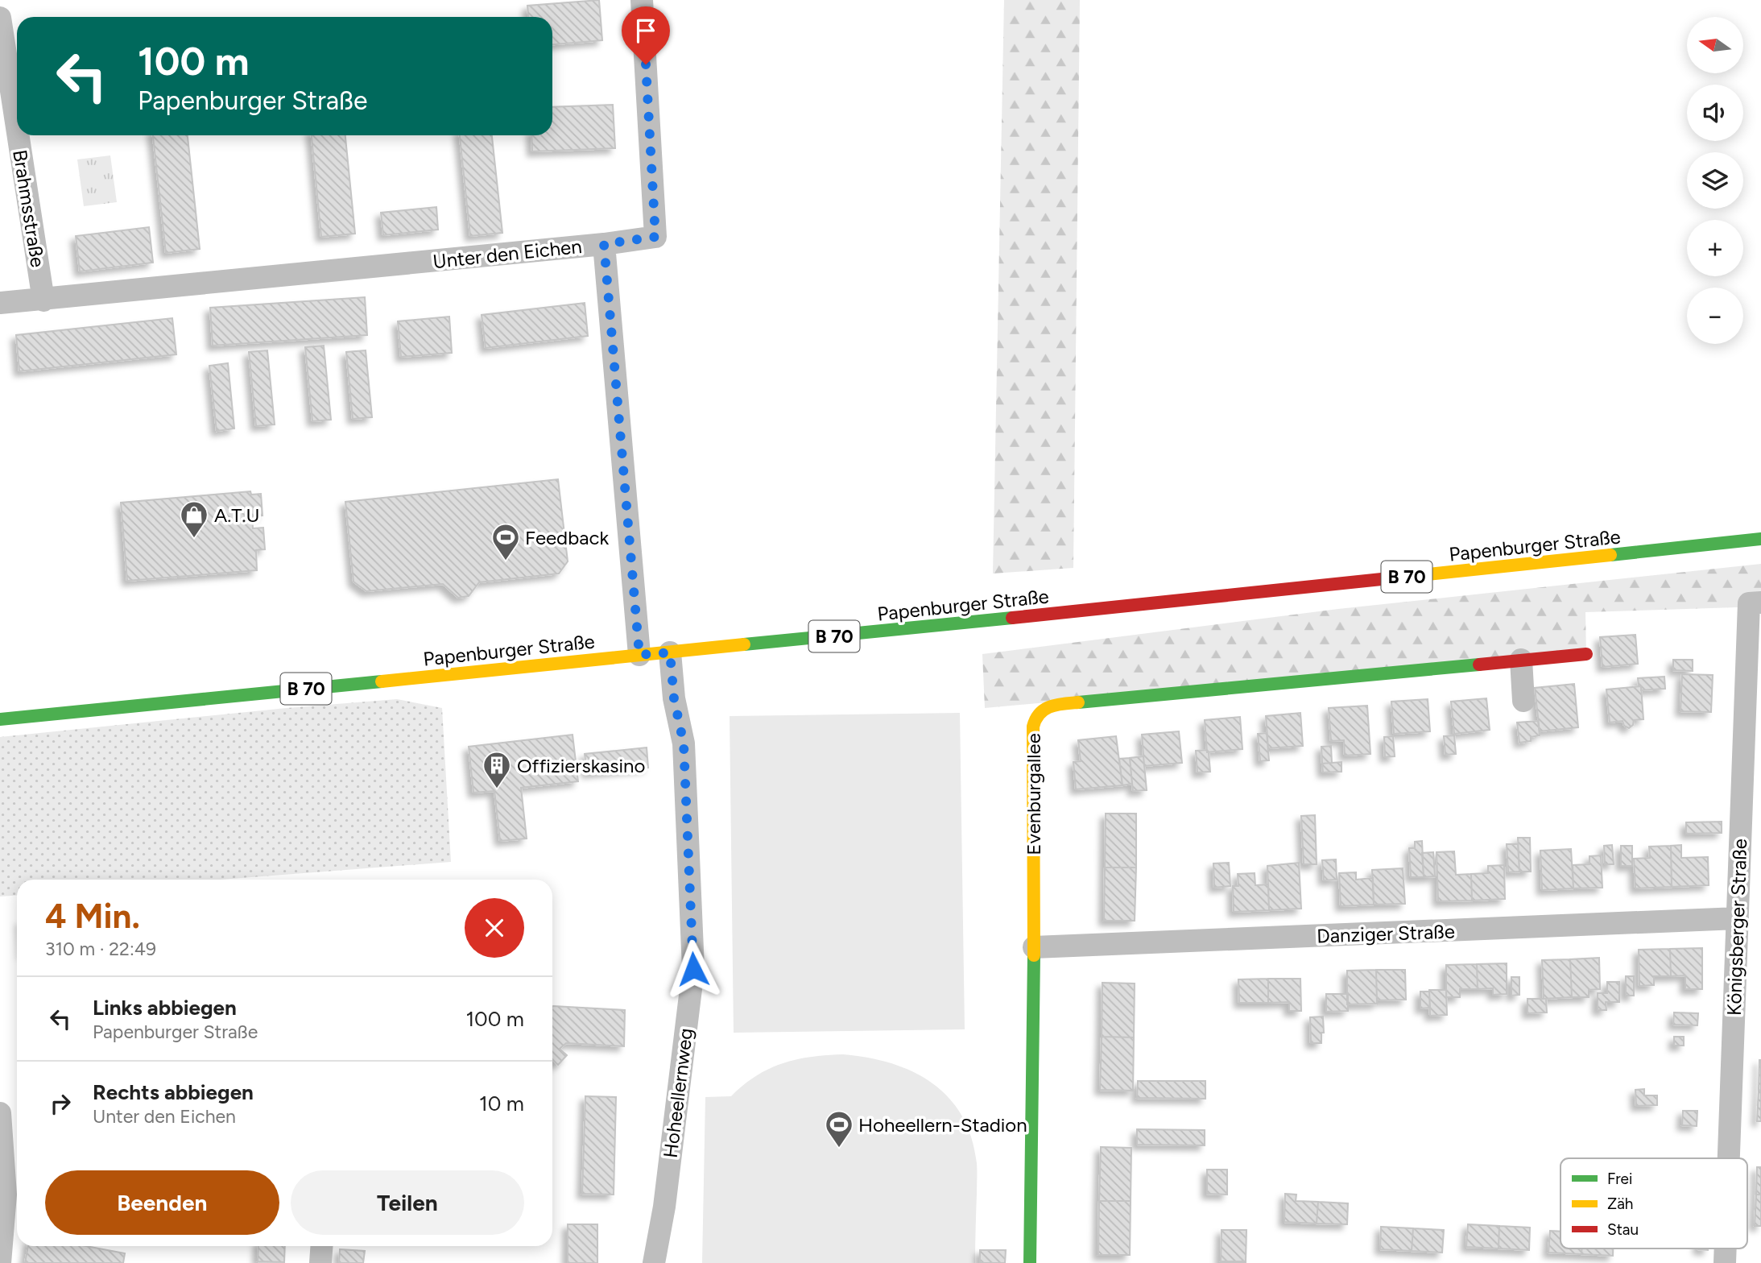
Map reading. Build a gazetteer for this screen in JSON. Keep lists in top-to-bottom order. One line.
{"streets":{"main road":["Papenburger Straße","B 70","Evenburgallee"],"street":["Brahmsstraße","Unter den Eichen","Königsberger Straße","Danziger Straße","Hoheellernweg"]},"crossings":[["Brahmsstraße","Unter den Eichen"],["Unter den Eichen","Papenburger Straße"],["Papenburger Straße","Hoheellernweg"],["Evenburgallee","Danziger Straße"],["Königsberger Straße","Danziger Straße"]],"places":{"shop":["A.T.U"],"sports":["Feedback","Hoheellern-Stadion"],"building":["Offizierskasino"]},"legend":["Frei","Zäh","Stau"],"north":"left","page":{"map_buttons":["+","−"],"turn":["100 m","Papenburger Straße"],"heading":["4 Min.","310 m · 22:49"],"list":[{"name":"Links abbiegen","note":"Papenburger Straße","value":"100 m"},{"name":"Rechts abbiegen","note":"Unter den Eichen","value":"10 m"}],"buttons":["Beenden","Teilen"]}}
